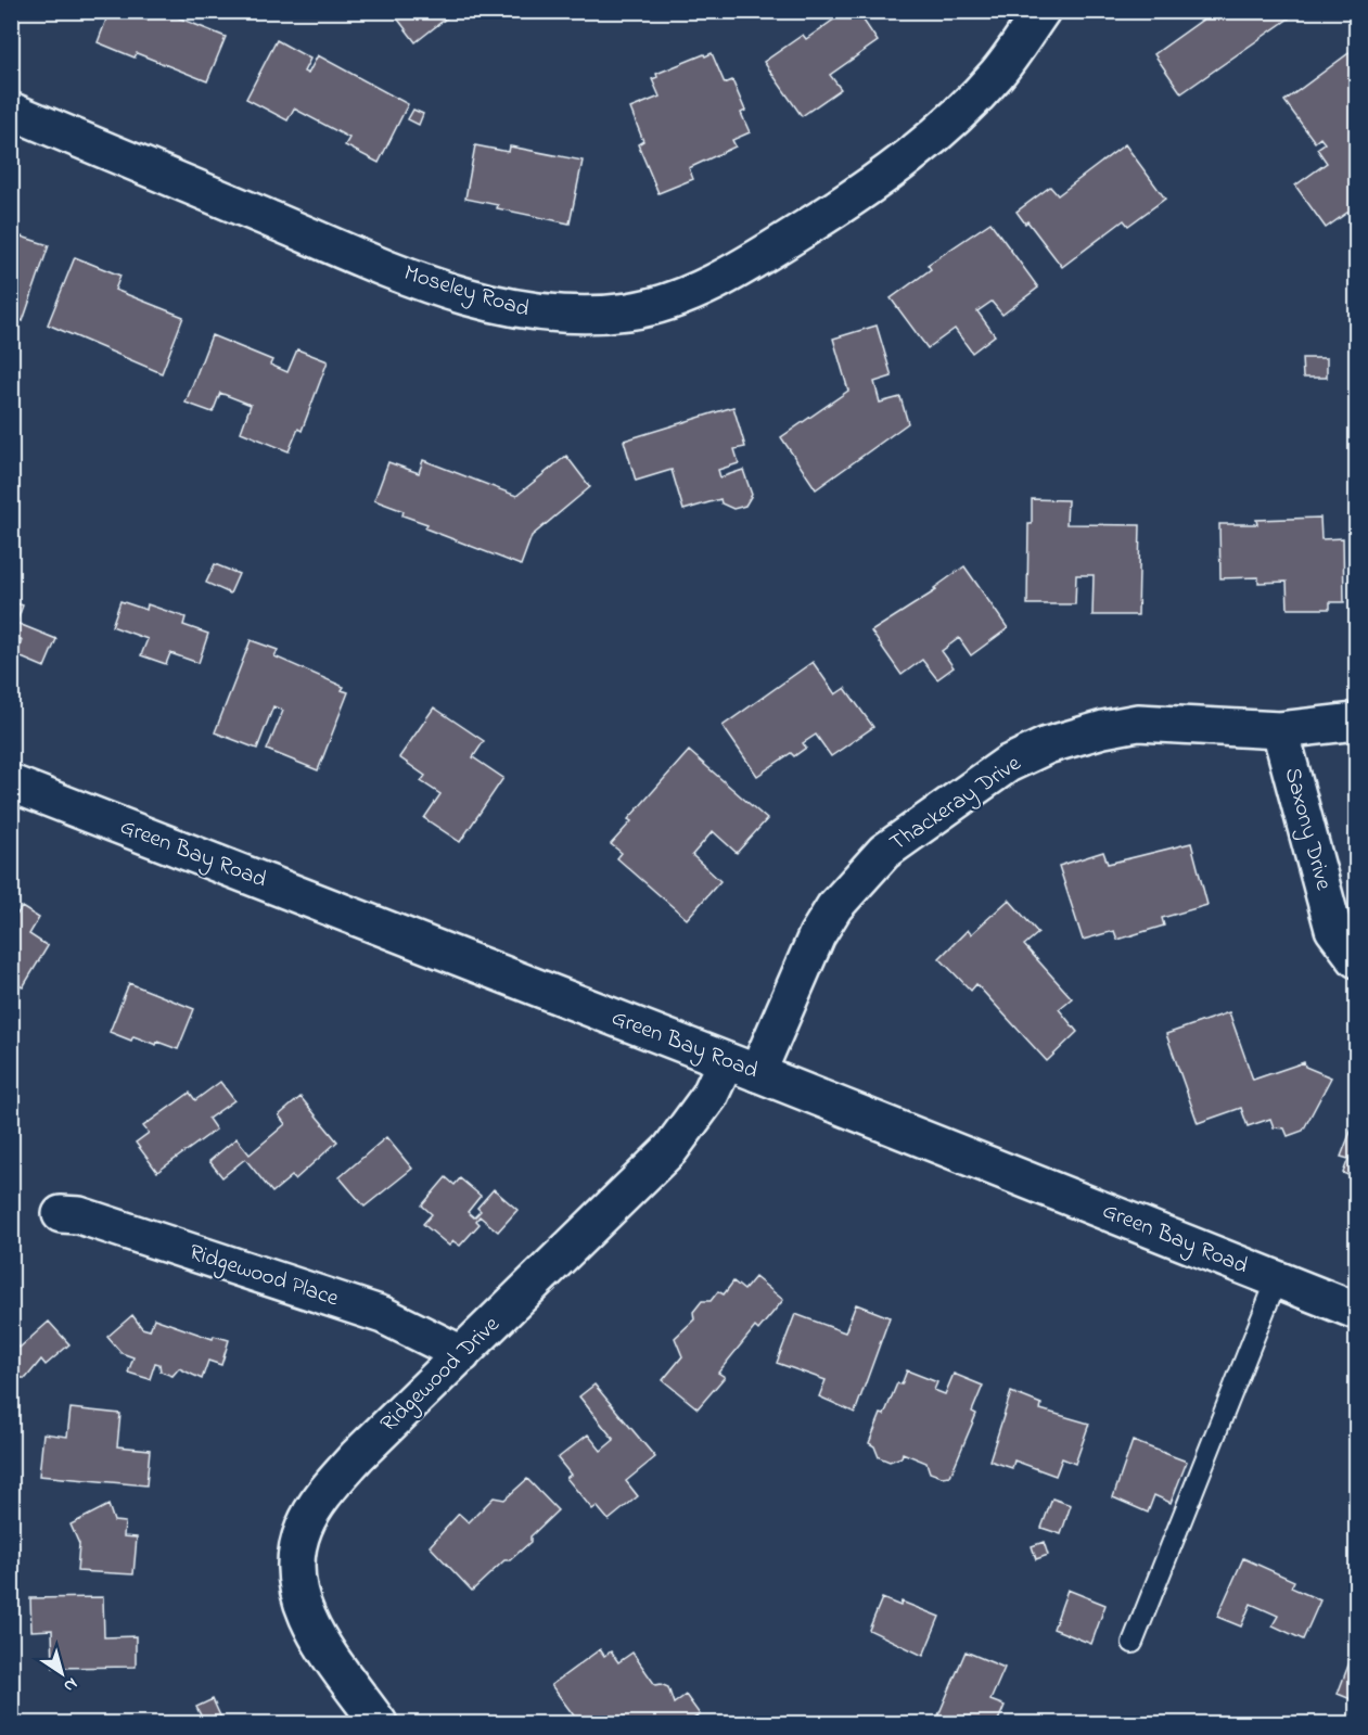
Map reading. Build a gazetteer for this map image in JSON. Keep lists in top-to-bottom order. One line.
{"streets":{"street":["Moseley Road","Thackeray Drive","Saxony Drive","Green Bay Road","Ridgewood Place","Ridgewood Drive"]},"crossings":[["Thackeray Drive","Saxony Drive"],["Thackeray Drive","Green Bay Road"],["Thackeray Drive","Ridgewood Drive"],["Green Bay Road","Ridgewood Drive"],["Ridgewood Place","Ridgewood Drive"]],"north":"bottom right"}
